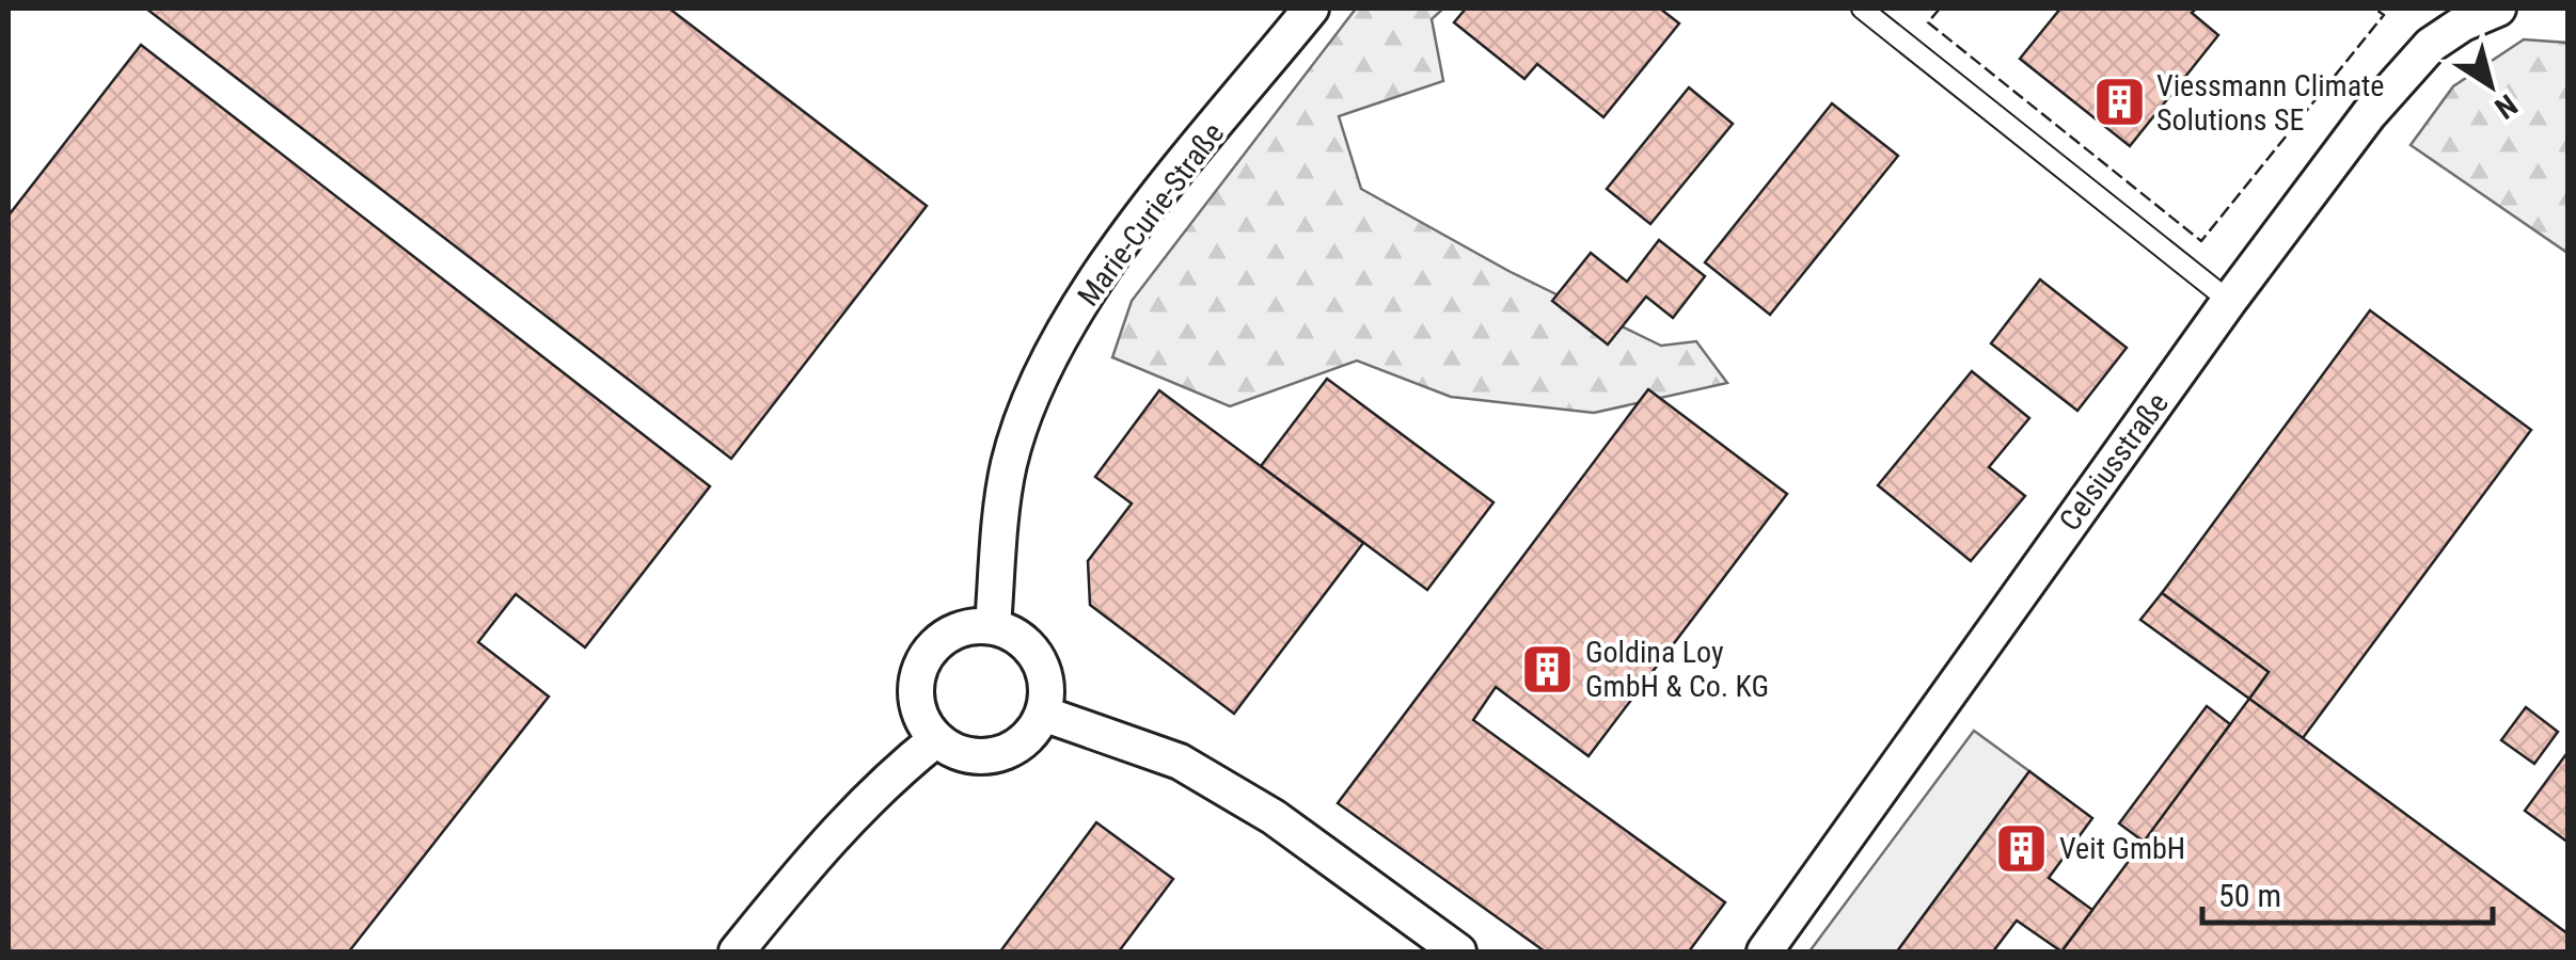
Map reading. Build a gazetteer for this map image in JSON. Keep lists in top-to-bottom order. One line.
{"streets":{"street":["Marie-Curie-Straße","Celsiusstraße"]},"places":{"building":["Viessmann Climate Solutions SE","Goldina Loy GmbH & Co. KG","Veit GmbH"]},"scale_bar":"50 m","north":"bottom right"}
